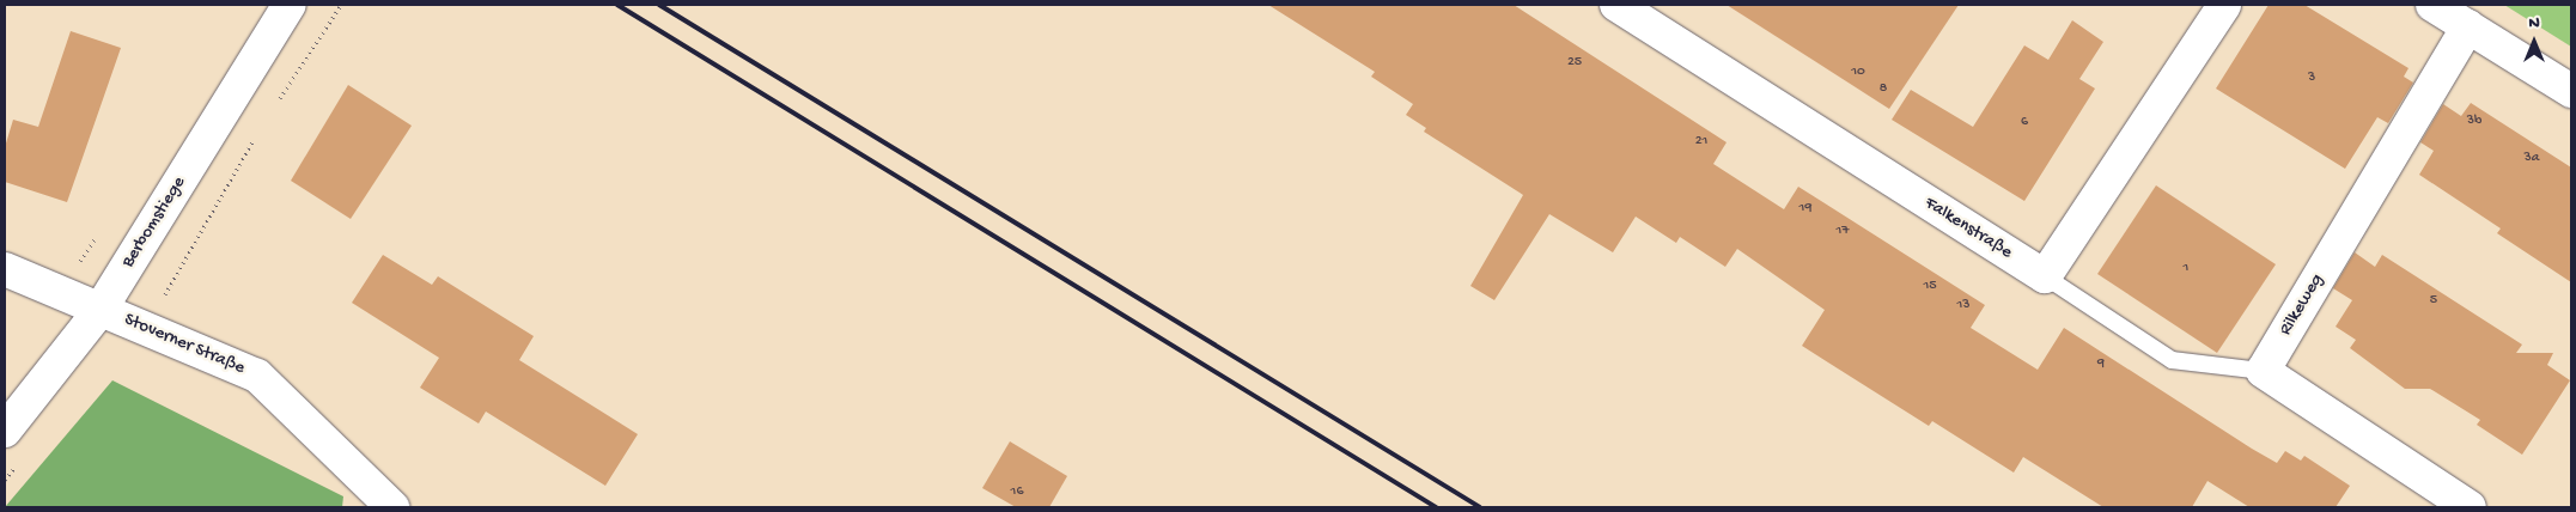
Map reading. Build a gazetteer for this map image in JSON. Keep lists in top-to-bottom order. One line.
{"streets":{"street":["Berbomstiege","Falkenstraße","Rilkeweg","Stoverner Straße"]},"crossings":[["Berbomstiege","Stoverner Straße"]],"house_numbers":["25","10","3","8","3b","6","21","3a","19","17","1","15","5","13","9","16"],"north":"top"}
